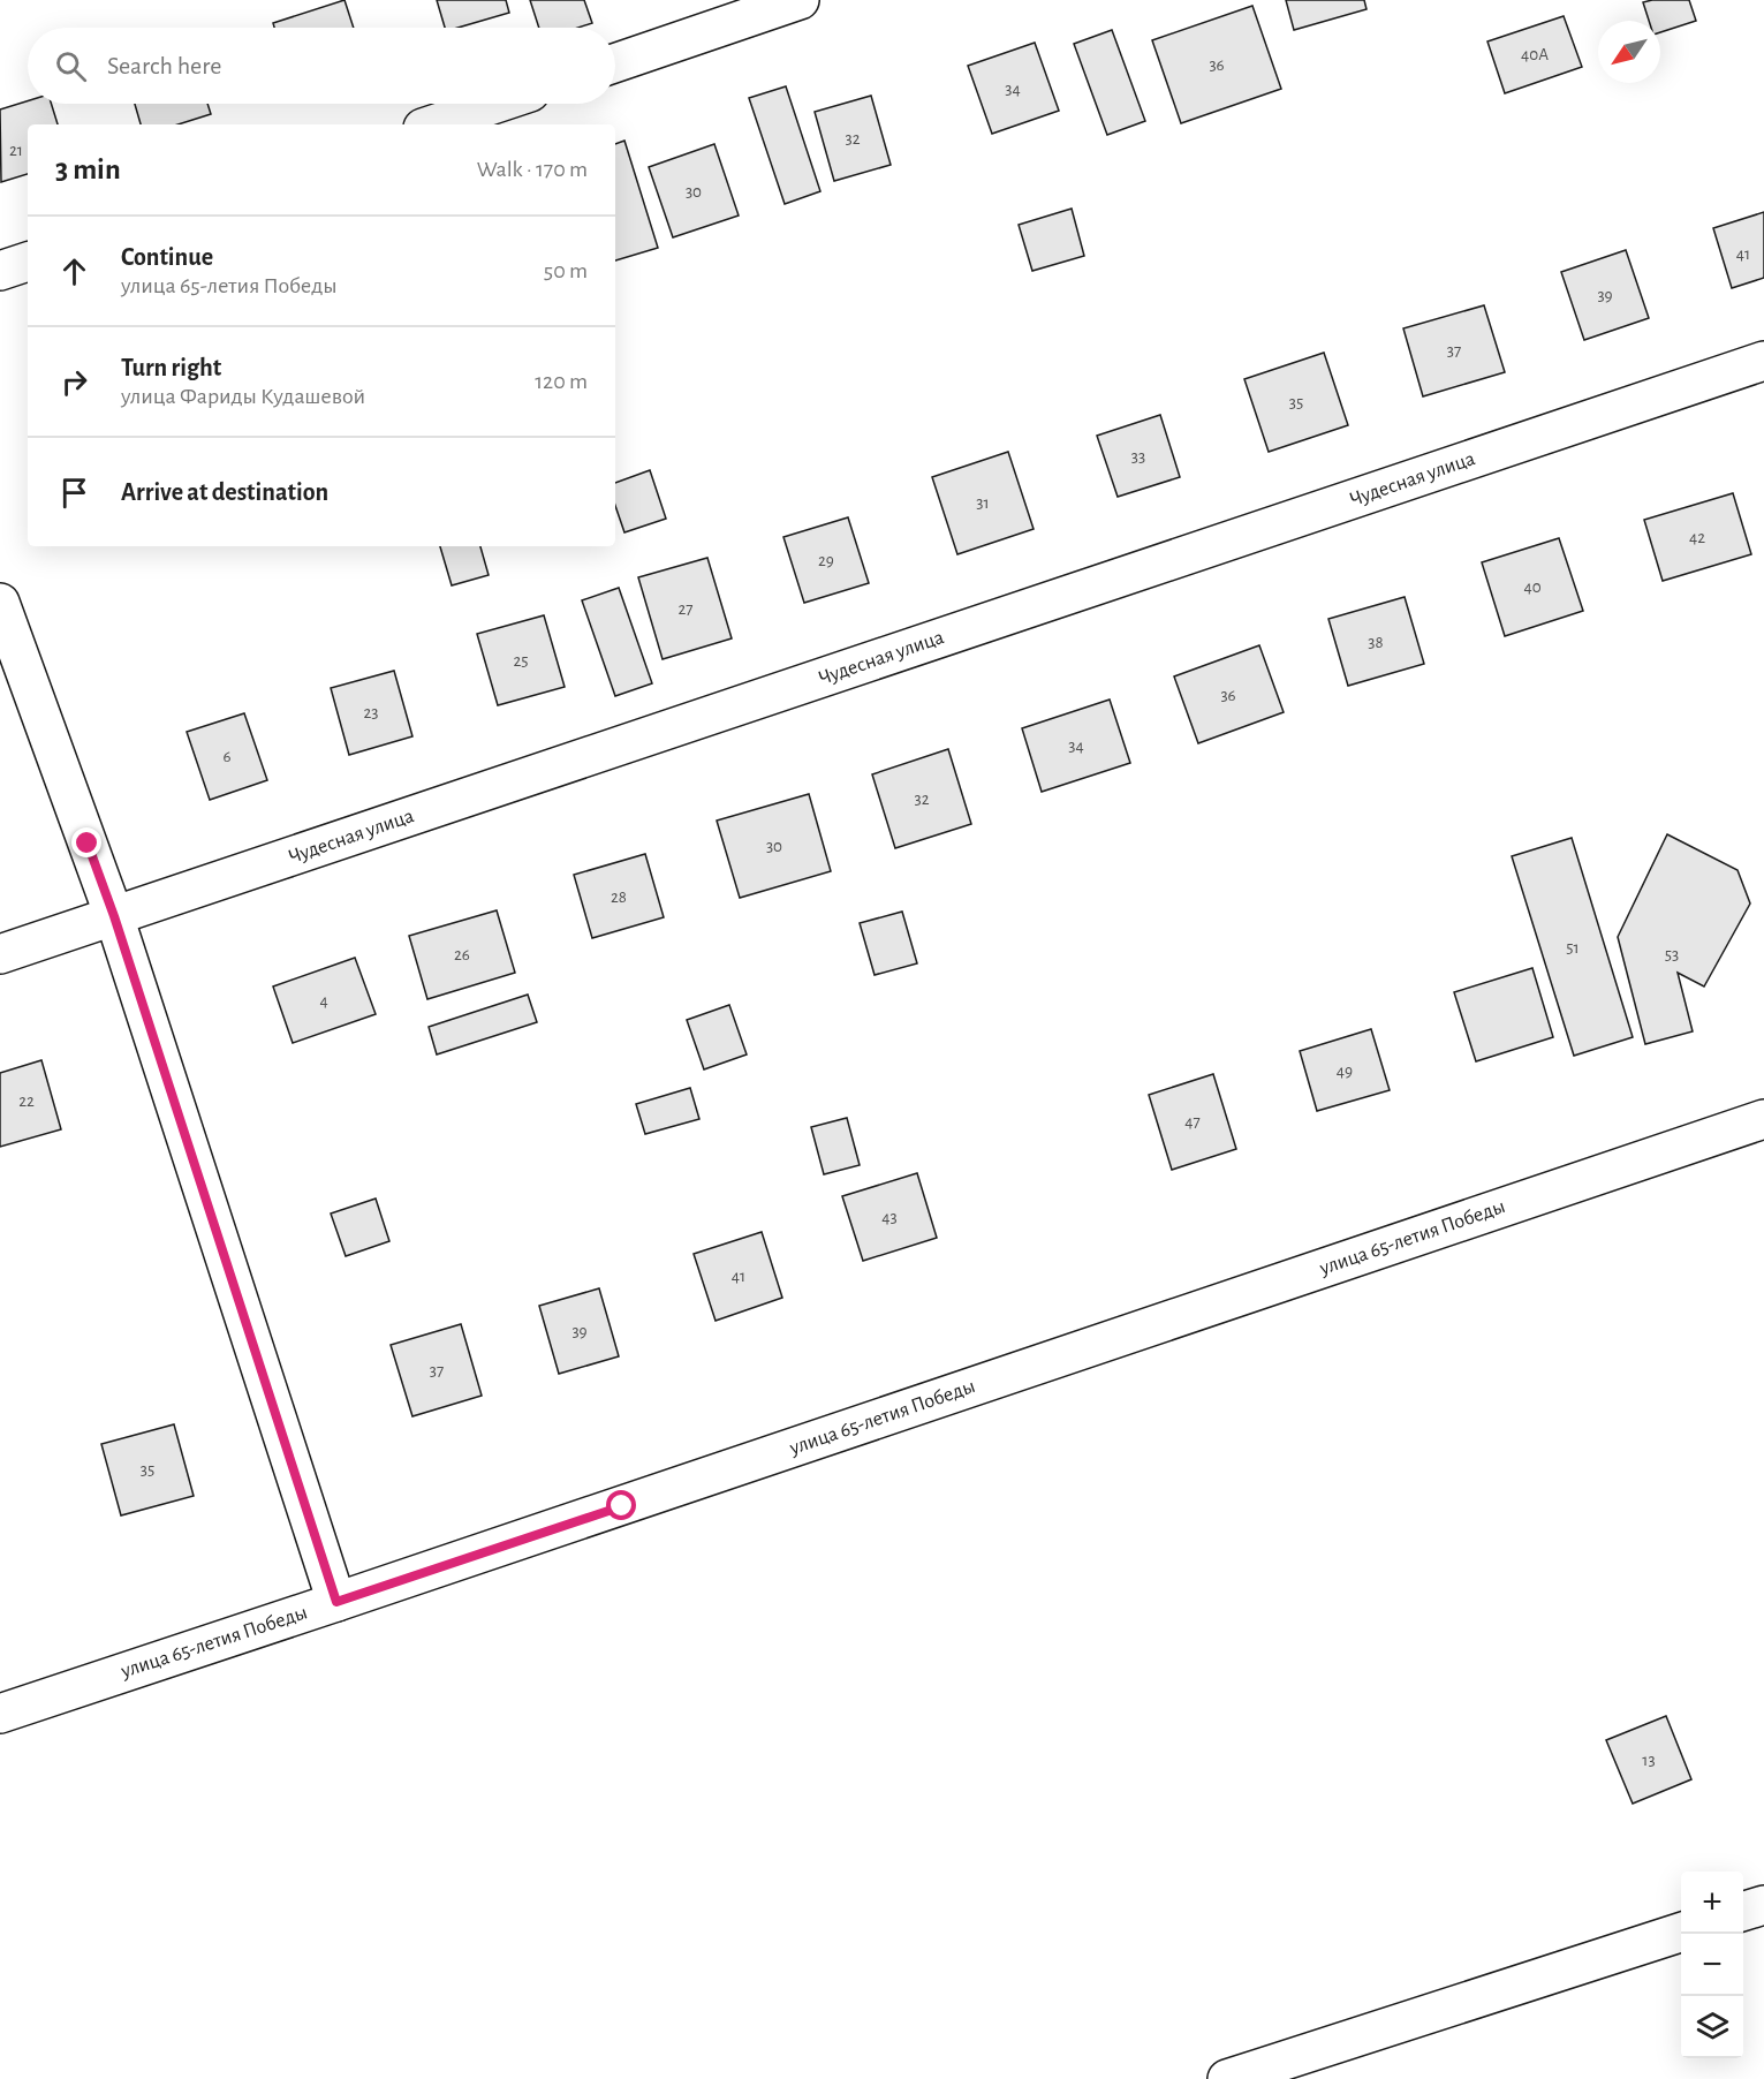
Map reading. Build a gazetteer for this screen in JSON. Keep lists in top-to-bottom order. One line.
{"streets":{"street":["Чудесная улица","улица 65-летия Победы"]},"house_numbers":["40А","36","34","32","21","30","41","39","37","35","33","31","42","29","40","27","38","25","36","23","34","6","32","30","28","51","26","53","4","49","22","47","43","41","39","37","35","13"],"north":"bottom left","page":{"search":"Search here","heading":["3 min","Walk · 170 m"],"list":[["Continue","улица 65-летия Победы","50 m"],["Turn right","улица Фариды Кудашевой","120 m"],"Arrive at destination"],"map_buttons":["+","−"]}}
